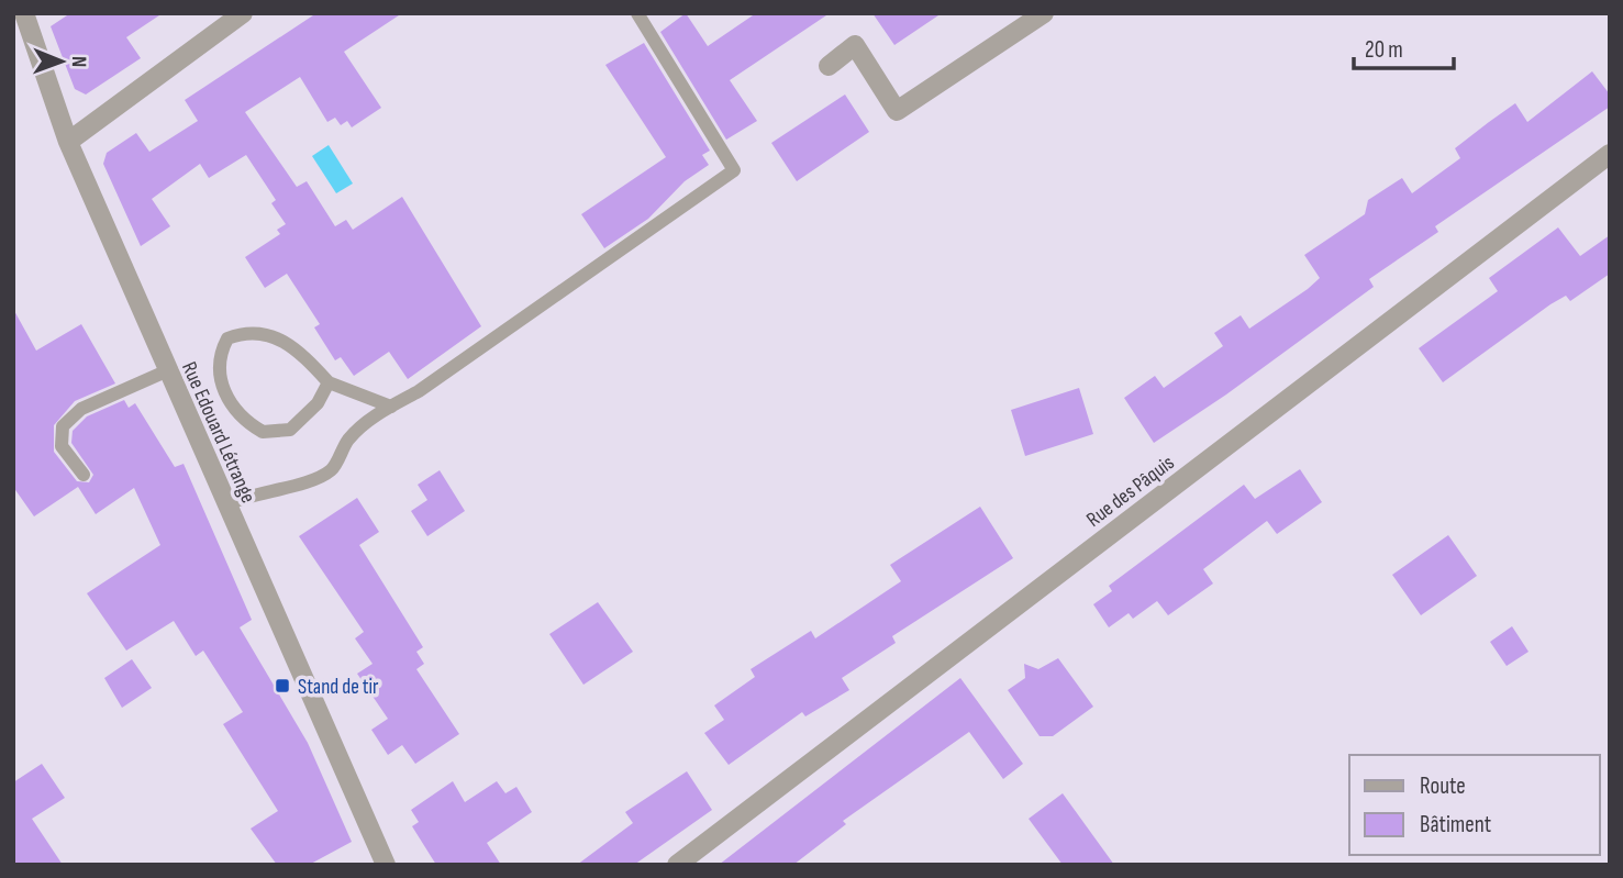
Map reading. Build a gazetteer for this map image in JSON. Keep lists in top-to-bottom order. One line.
{"streets":{"street":["Rue Edouard Létrange","Rue des Pâquis"]},"places":{"transit":["Stand de tir"]},"legend":["Route","Bâtiment"],"scale_bar":"20 m","north":"right"}
